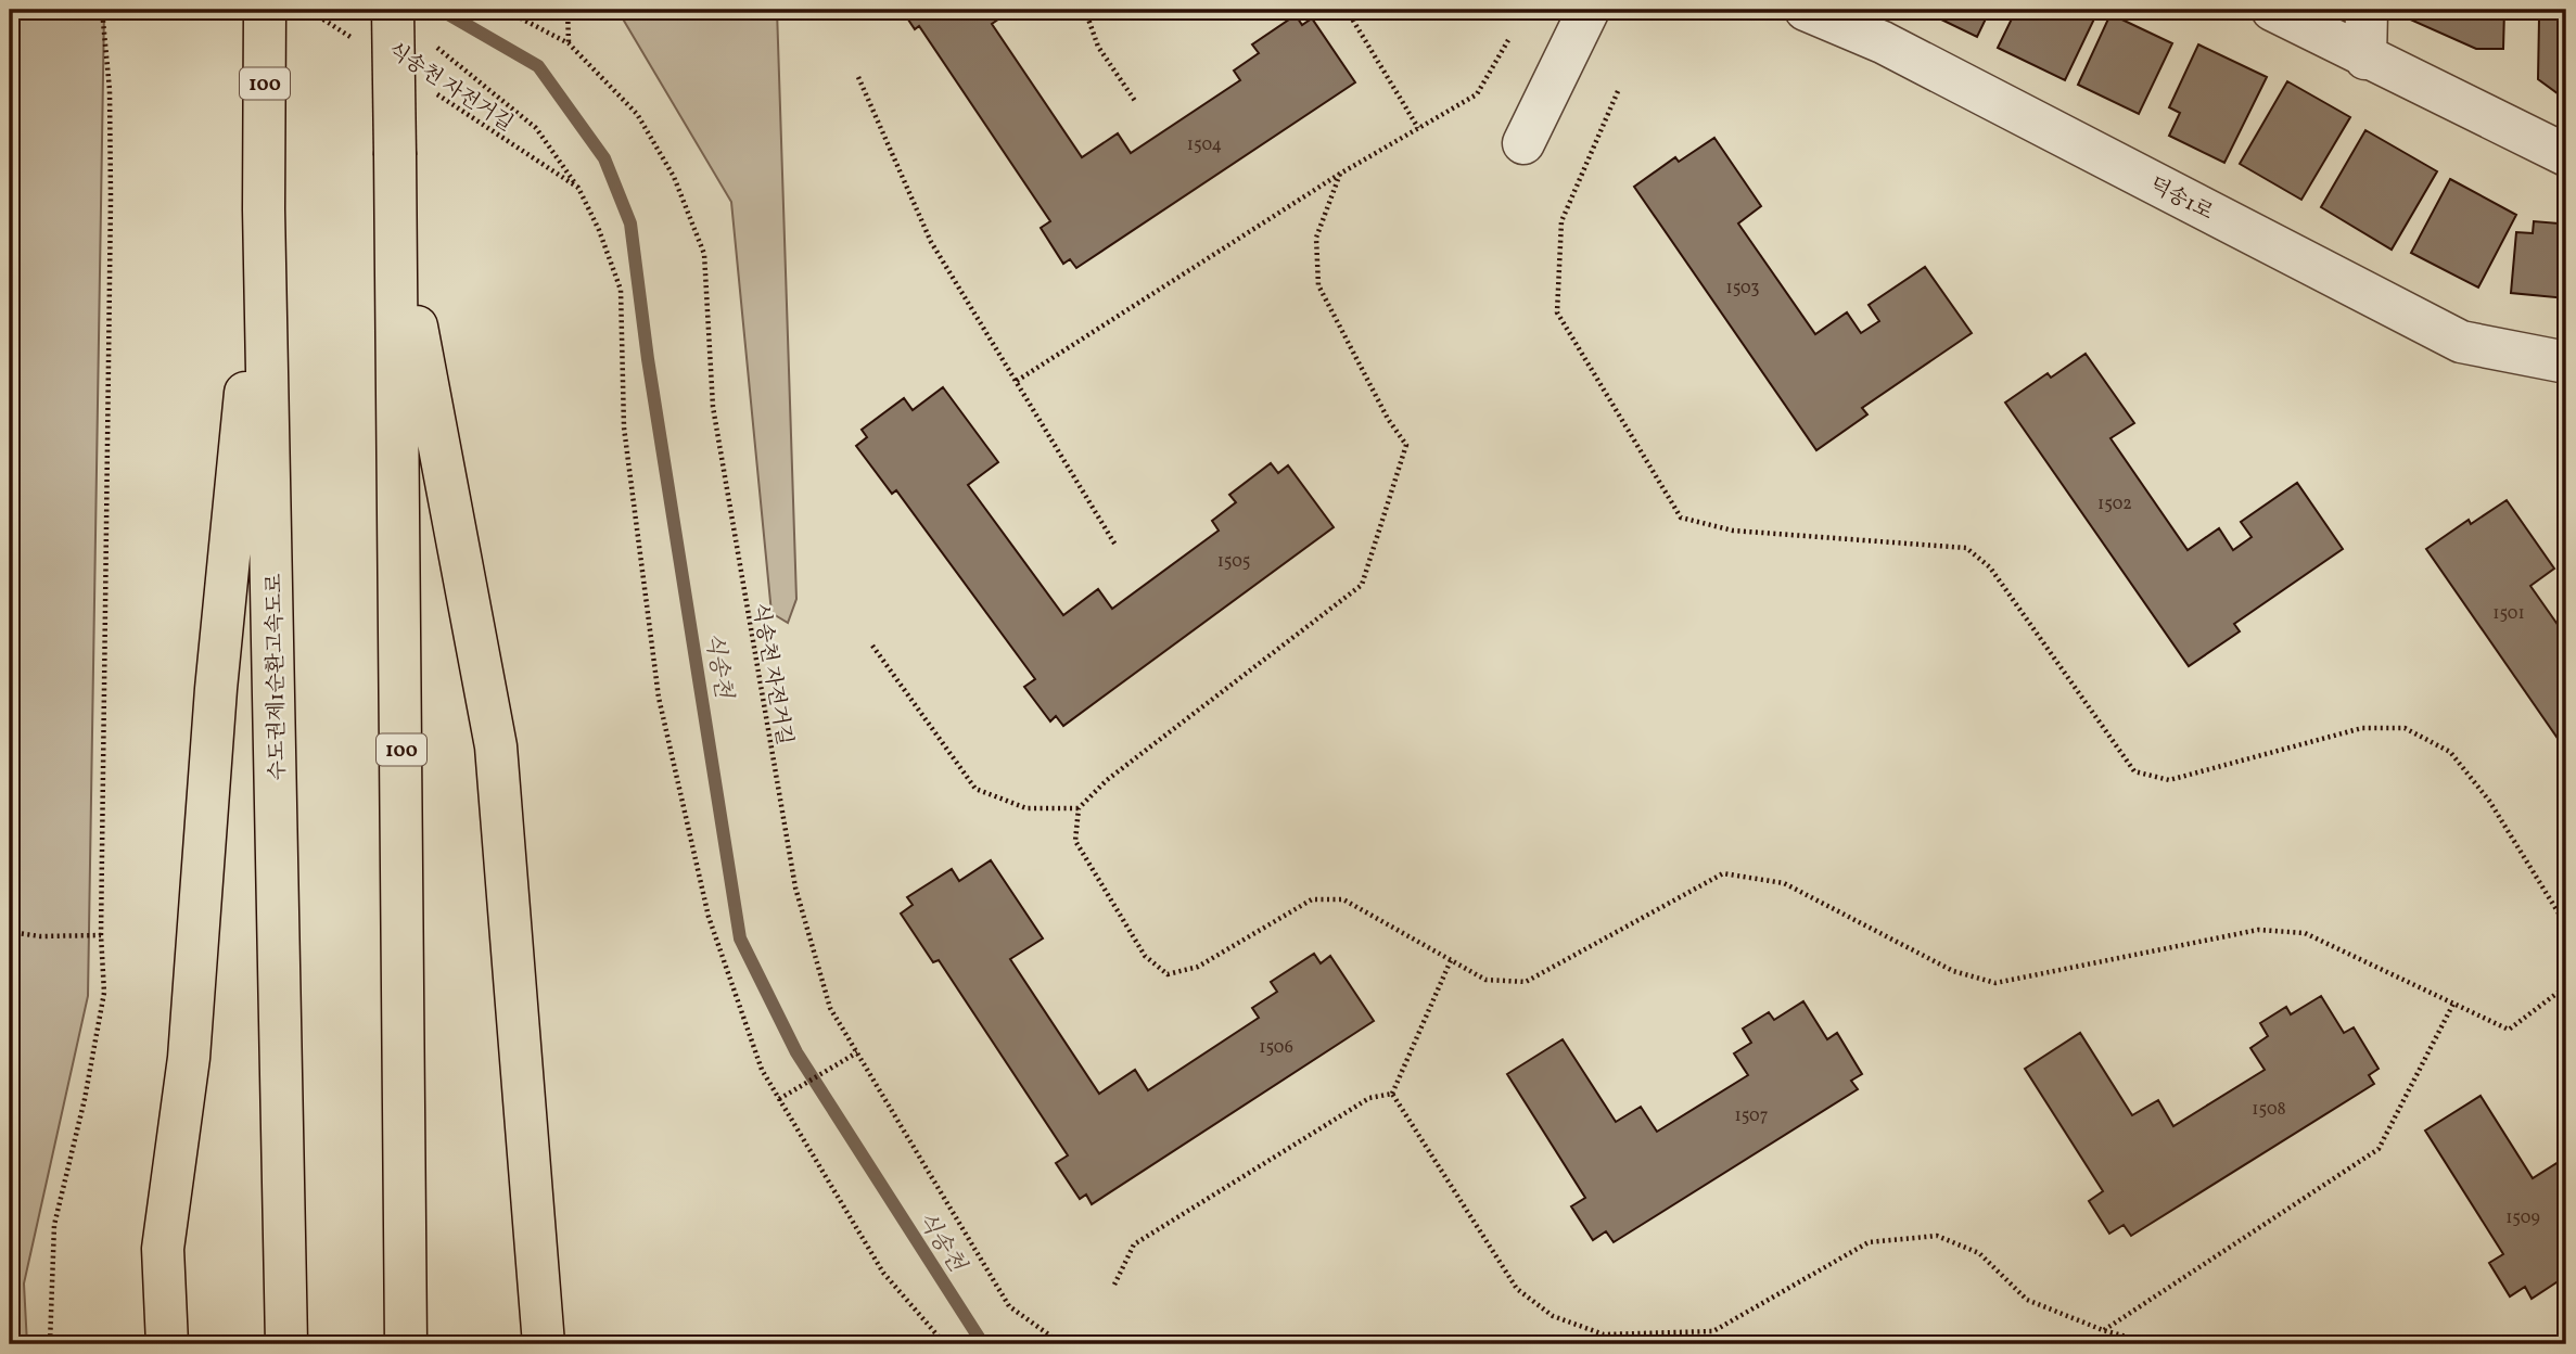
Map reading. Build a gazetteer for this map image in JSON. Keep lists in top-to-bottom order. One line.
{"streets":{"highway":["100","수도권제1순환고속도로"],"street":["덕송1로"],"path":["식송천 자전거길"]},"water":["식송천"],"house_numbers":["1504","1503","1502","1505","1501","1506","1508","1507","1509"]}
